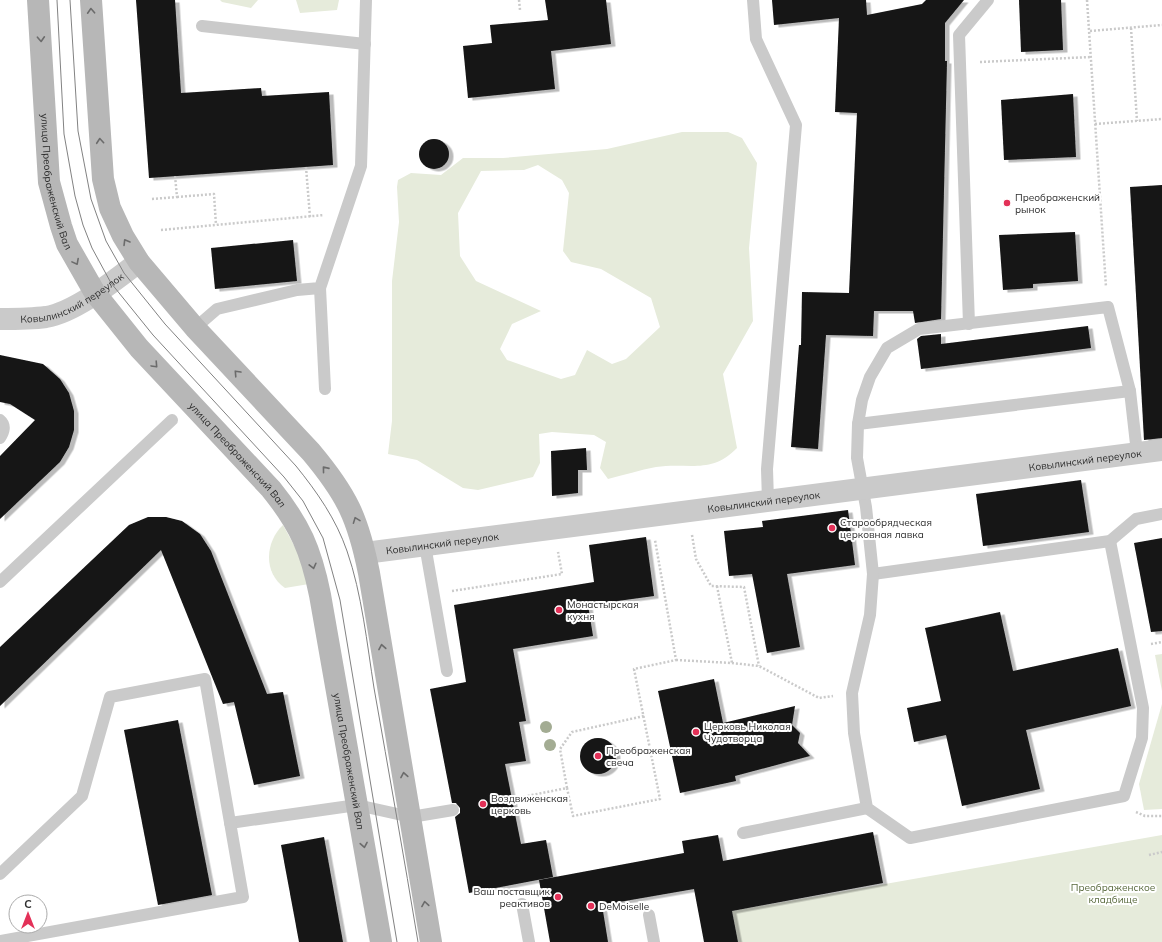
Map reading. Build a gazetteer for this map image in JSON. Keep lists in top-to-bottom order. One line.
{"streets":{"main road":["улица Преображенский Вал"],"street":["Ковылинский переулок"]},"crossings":[["улица Преображенский Вал","Ковылинский переулок"]],"parks":["Преображенское кладбище"],"places":["Преображенский рынок","Старообрядческая церковная лавка","Монастырская кухня","Церковь Николая Чудотворца","Преображенская свеча","Воздвиженская церковь","Ваш поставщик реактивов","DeMoiselle"],"north":"top"}
